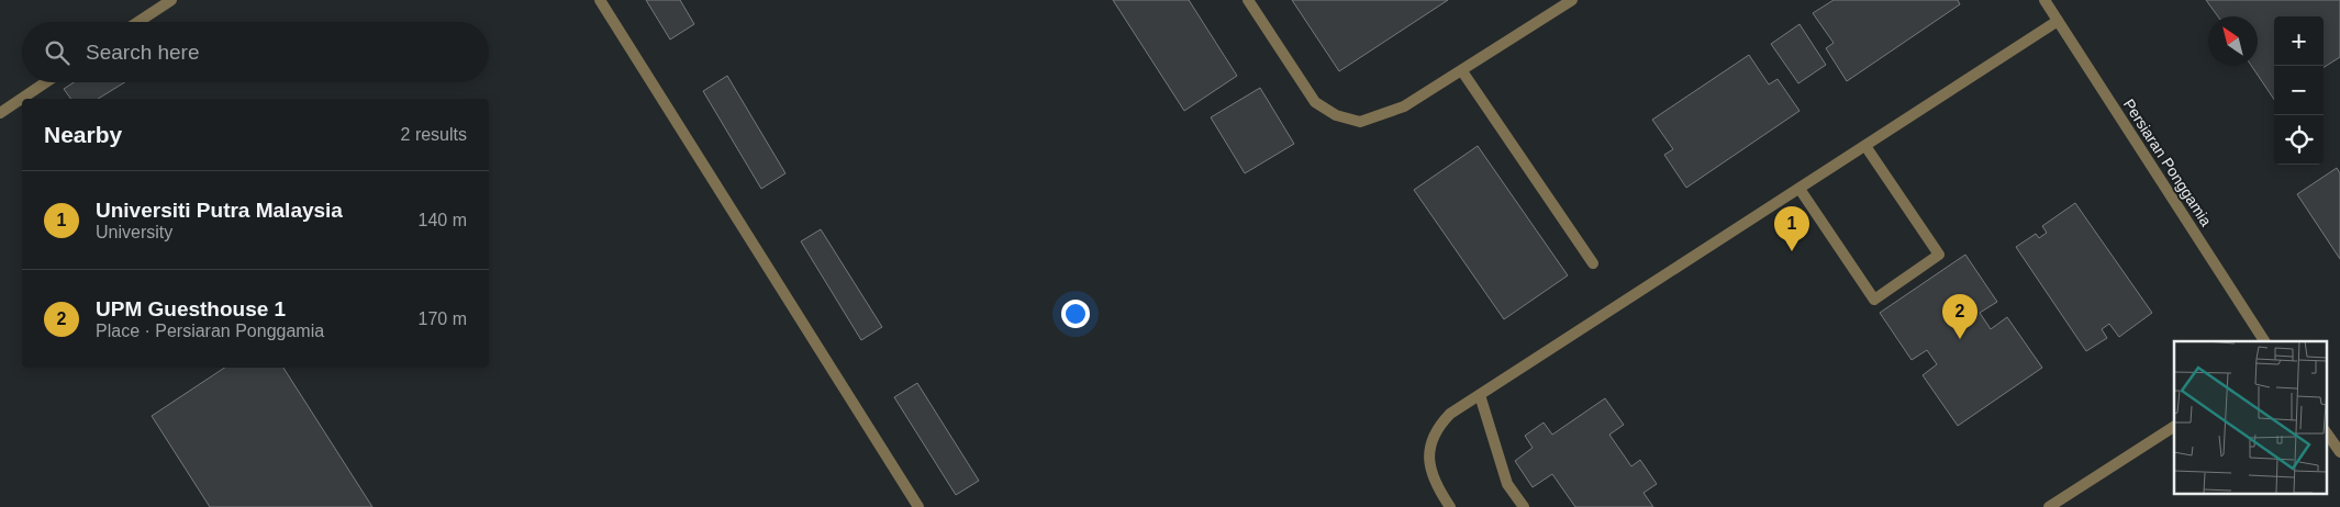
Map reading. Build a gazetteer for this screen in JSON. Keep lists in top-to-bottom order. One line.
{"streets":{"street":["Persiaran Ponggamia"]},"north":"top left","page":{"map_buttons":["+","−"],"search":"Search here","heading":["Nearby","2 results"],"list":[{"mark":"1","name":"Universiti Putra Malaysia","note":"University","value":"140 m"},{"mark":"2","name":"UPM Guesthouse 1","note":"Place · Persiaran Ponggamia","value":"170 m"}],"pins":["1","2"]}}
